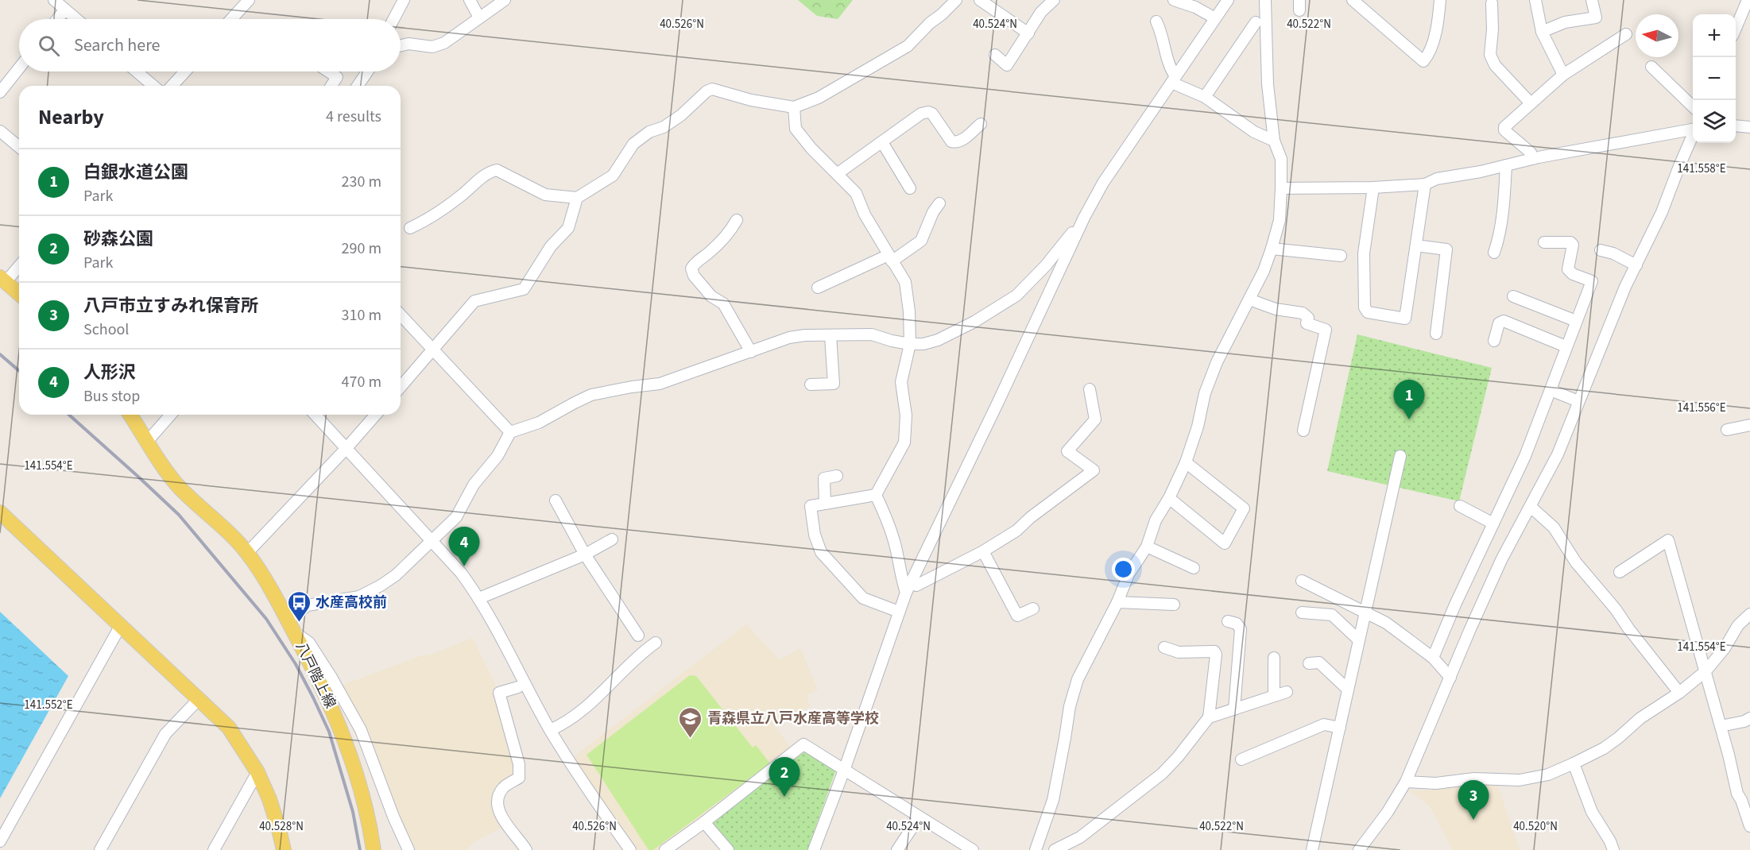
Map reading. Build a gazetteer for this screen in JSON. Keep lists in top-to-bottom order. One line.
{"streets":{"main road":["八戸階上線"]},"places":{"bus stop":["水産高校前"],"school or university":["青森県立八戸水産高等学校"]},"north":"left","page":{"map_buttons":["+","−"],"search":"Search here","heading":["Nearby","4 results"],"list":[{"mark":"1","name":"白銀水道公園","note":"Park","value":"230 m"},{"mark":"2","name":"砂森公園","note":"Park","value":"290 m"},{"mark":"3","name":"八戸市立すみれ保育所","note":"School","value":"310 m"},{"mark":"4","name":"人形沢","note":"Bus stop","value":"470 m"}],"pins":["1","4","2","3"]},"coordinates":["40.526°N","40.524°N","40.522°N","141.558°E","141.556°E","141.554°E","141.552°E","40.528°N","40.520°N"]}
